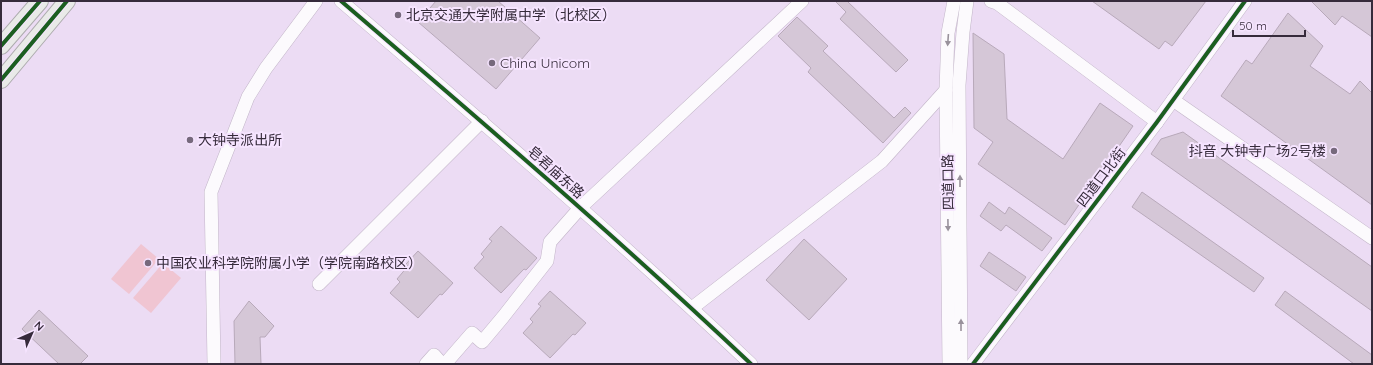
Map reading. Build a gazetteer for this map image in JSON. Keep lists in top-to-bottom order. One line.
{"streets":{"street":["皂君庙东路","四道口北街","四道口路"]},"places":["北京交通大学附属中学（北校区）","China Unicom","大钟寺派出所","抖音 大钟寺广场2号楼","中国农业科学院附属小学（学院南路校区）"],"scale_bar":"50 m","north":"top right"}
